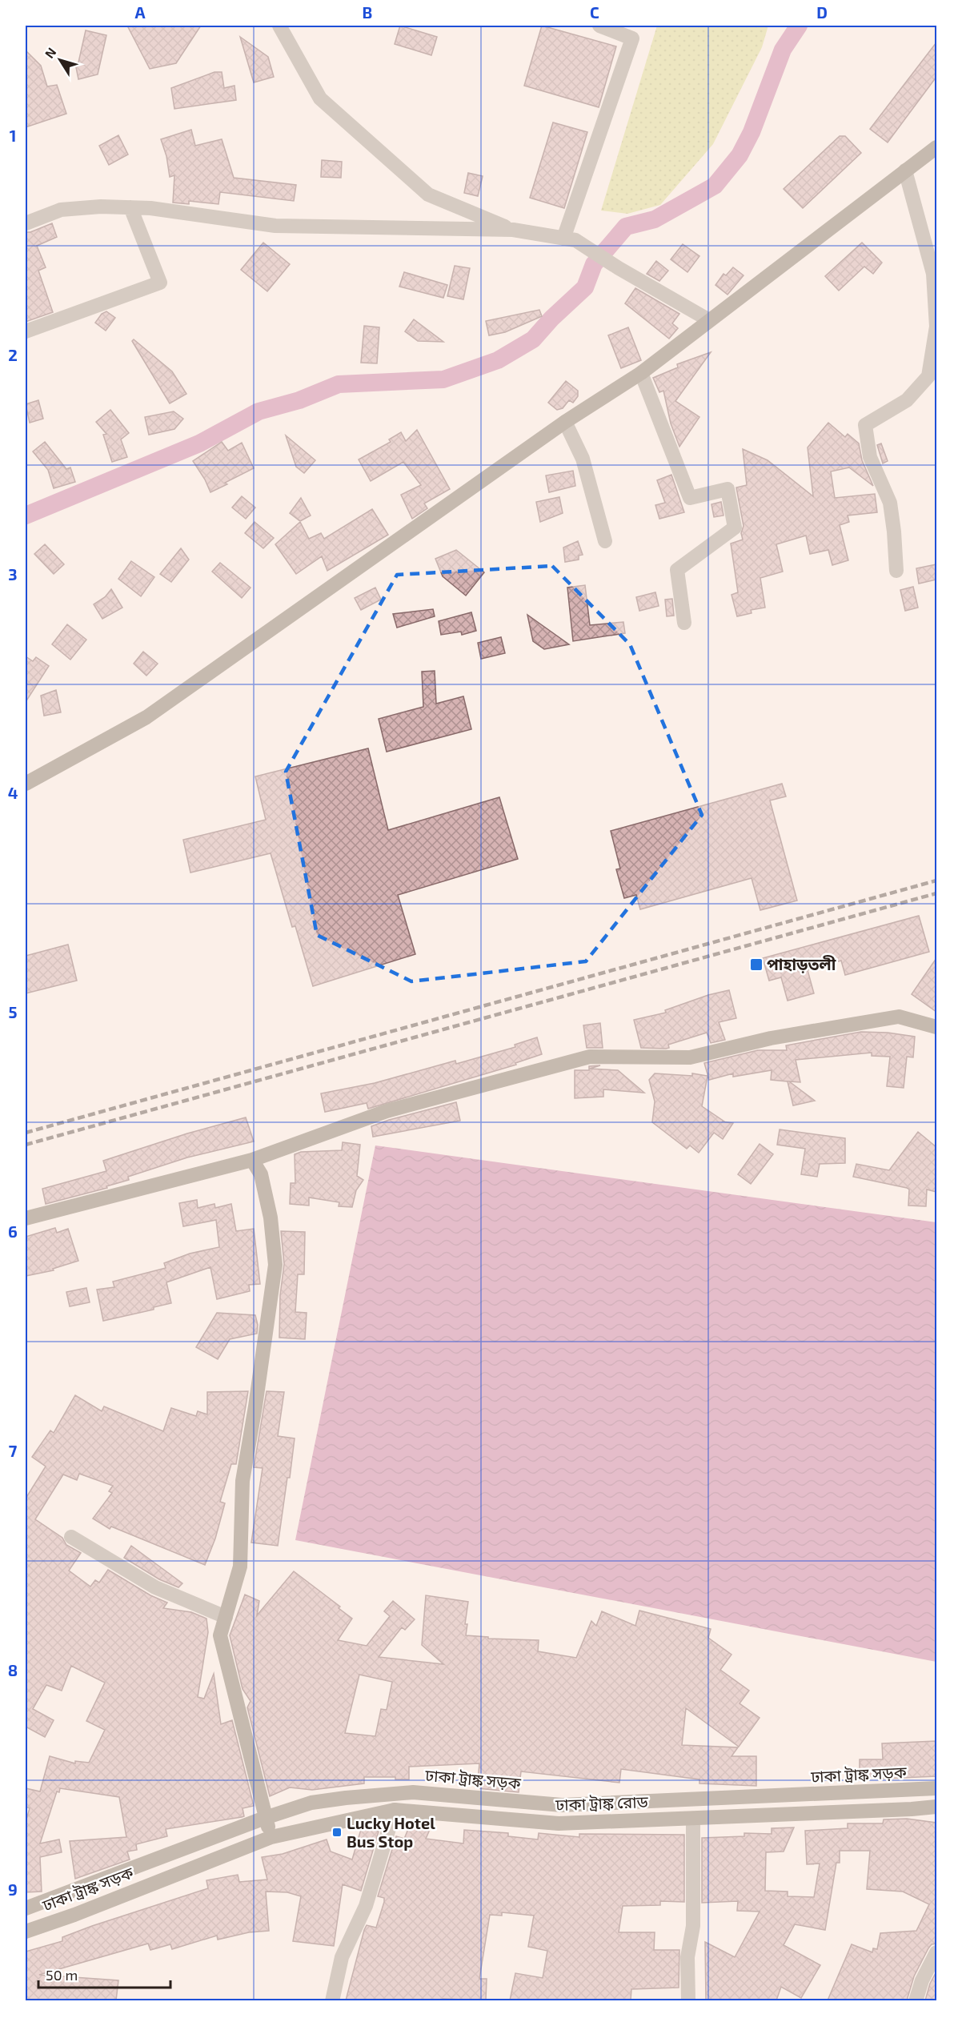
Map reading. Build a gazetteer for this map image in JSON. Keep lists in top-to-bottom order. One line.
{"streets":{"main road":["ঢাকা ট্রাঙ্ক সড়ক","ঢাকা ট্রাঙ্ক রোড"]},"crossings":[["ঢাকা ট্রাঙ্ক সড়ক","ঢাকা ট্রাঙ্ক রোড"]],"places":{"transit":["পাহাড়তলী","Lucky Hotel Bus Stop"]},"scale_bar":"50 m","north":"top left","grid":{"columns":["A","B","C","D"],"rows":["1","2","3","4","5","6","7","8","9"]}}
